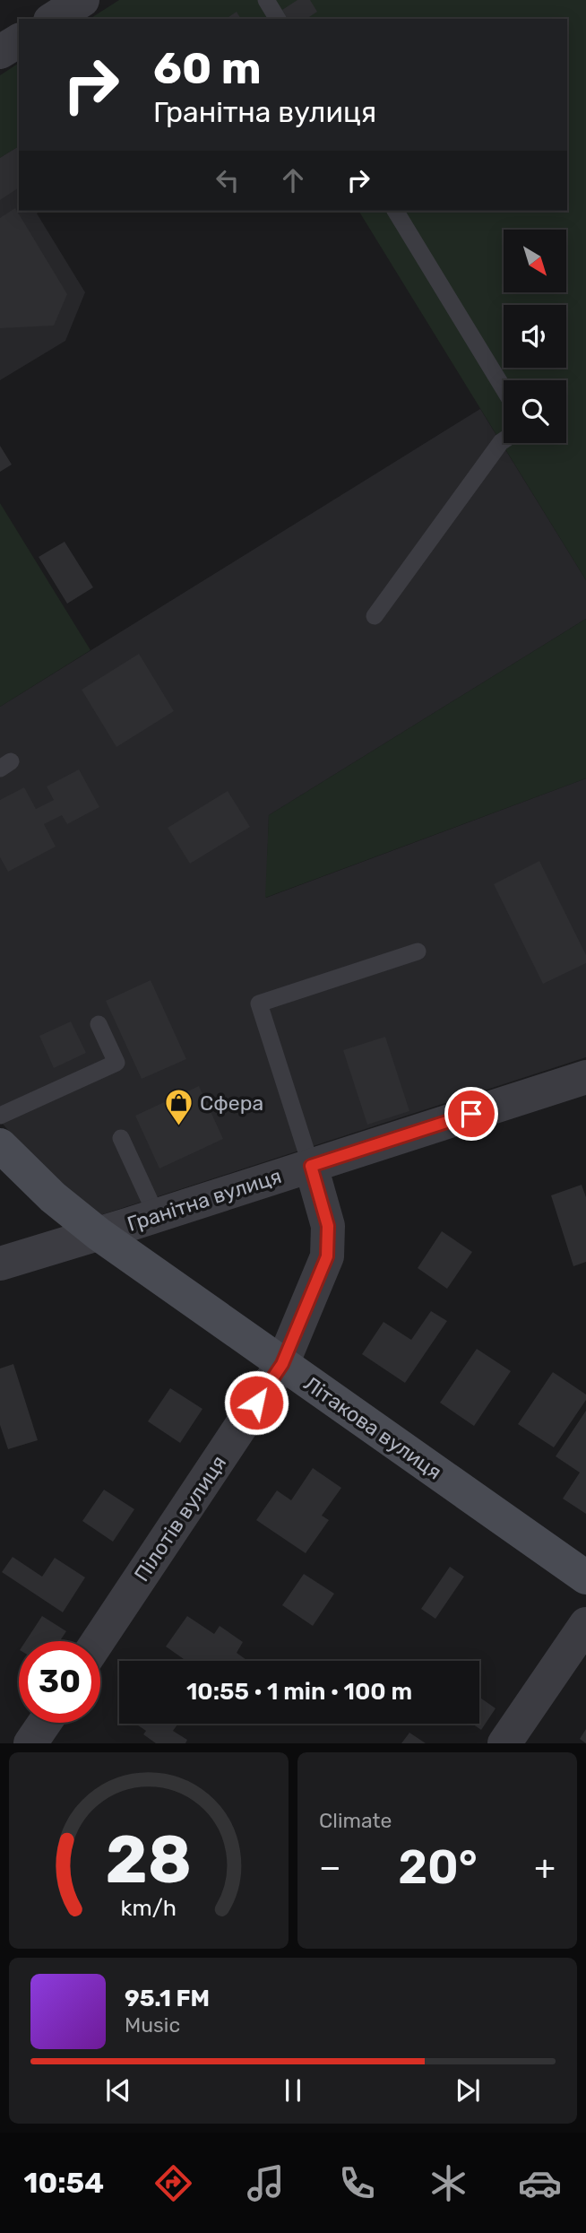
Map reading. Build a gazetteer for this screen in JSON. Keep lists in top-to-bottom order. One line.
{"streets":{"main road":["Літакова вулиця"],"street":["Гранітна вулиця","Пілотів вулиця"]},"crossings":[["Гранітна вулиця","Літакова вулиця"],["Гранітна вулиця","Пілотів вулиця"],["Літакова вулиця","Пілотів вулиця"]],"places":{"shop":["Сфера"]},"north":"bottom right","page":{"turn":["60 m","Гранітна вулиця"],"limit":"30","trip":"10:55 · 1 min · 100 m","tile":"Climate","heat":["−","20°","+"],"song":["95.1 FM","Music"],"tabs":"10:54","gauge":["28","km/h"]}}
